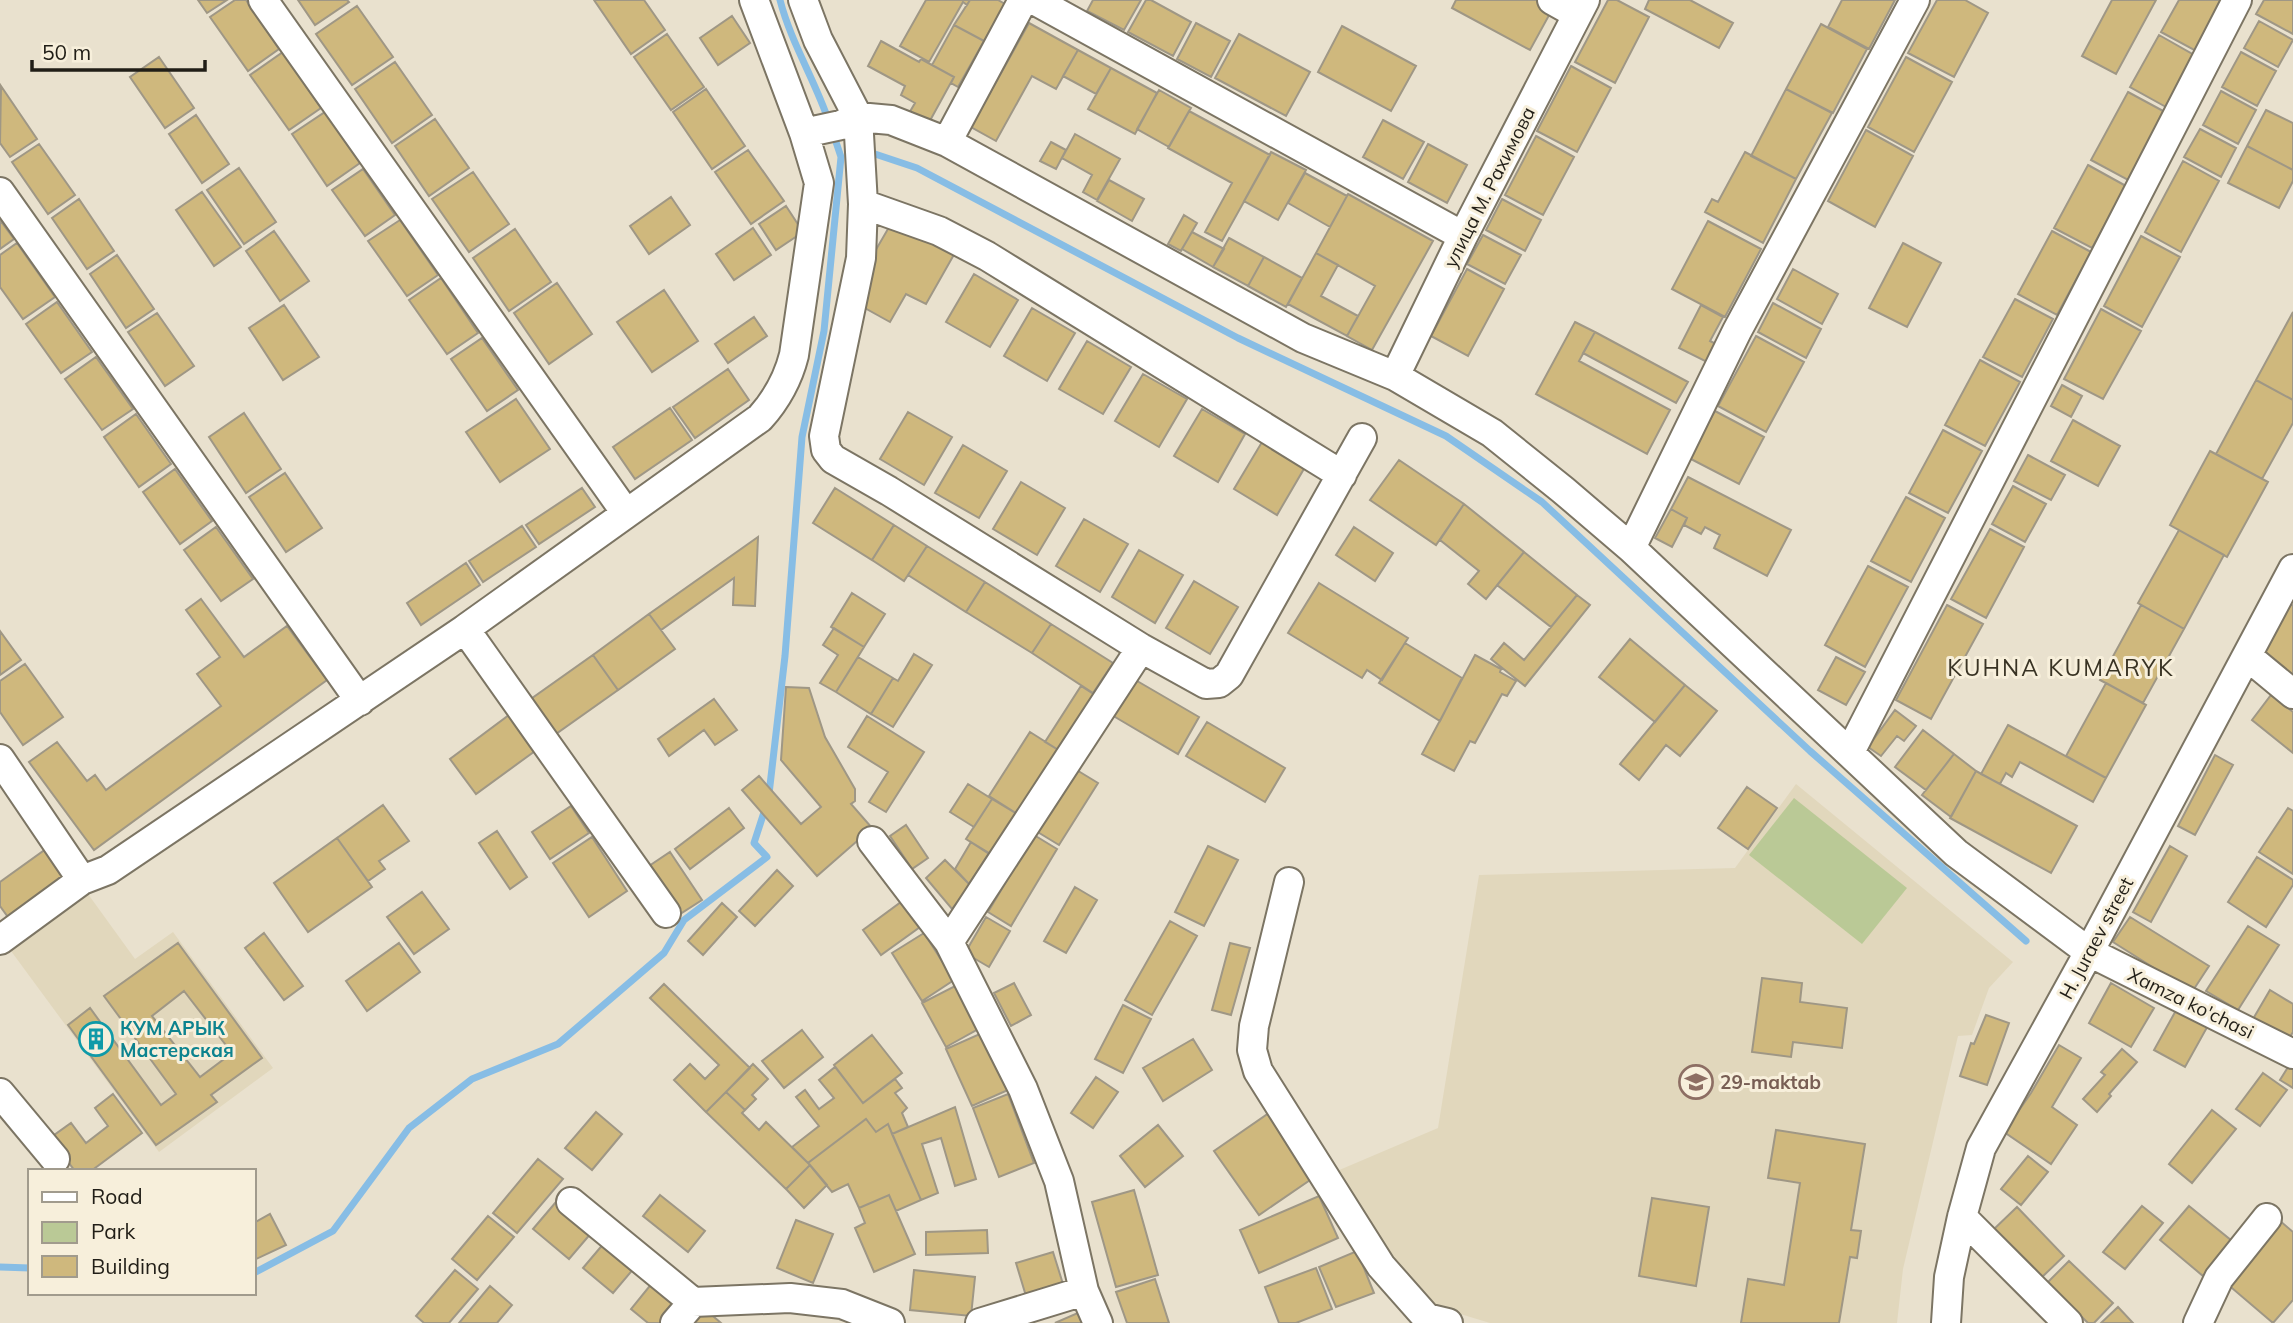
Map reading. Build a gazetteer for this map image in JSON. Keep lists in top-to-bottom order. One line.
{"streets":{"street":["улица М. Рахимова","H. Juraev street","Xamza ko'chasi"]},"crossings":[["улица М. Рахимова","Xamza ko'chasi"],["H. Juraev street","Xamza ko'chasi"]],"districts":["KUHNA KUMARYK"],"places":{"building":["КУМ АРЫК Мастерская"],"school or university":["29-maktab"]},"legend":["Road","Park","Building"],"scale_bar":"50 m"}
